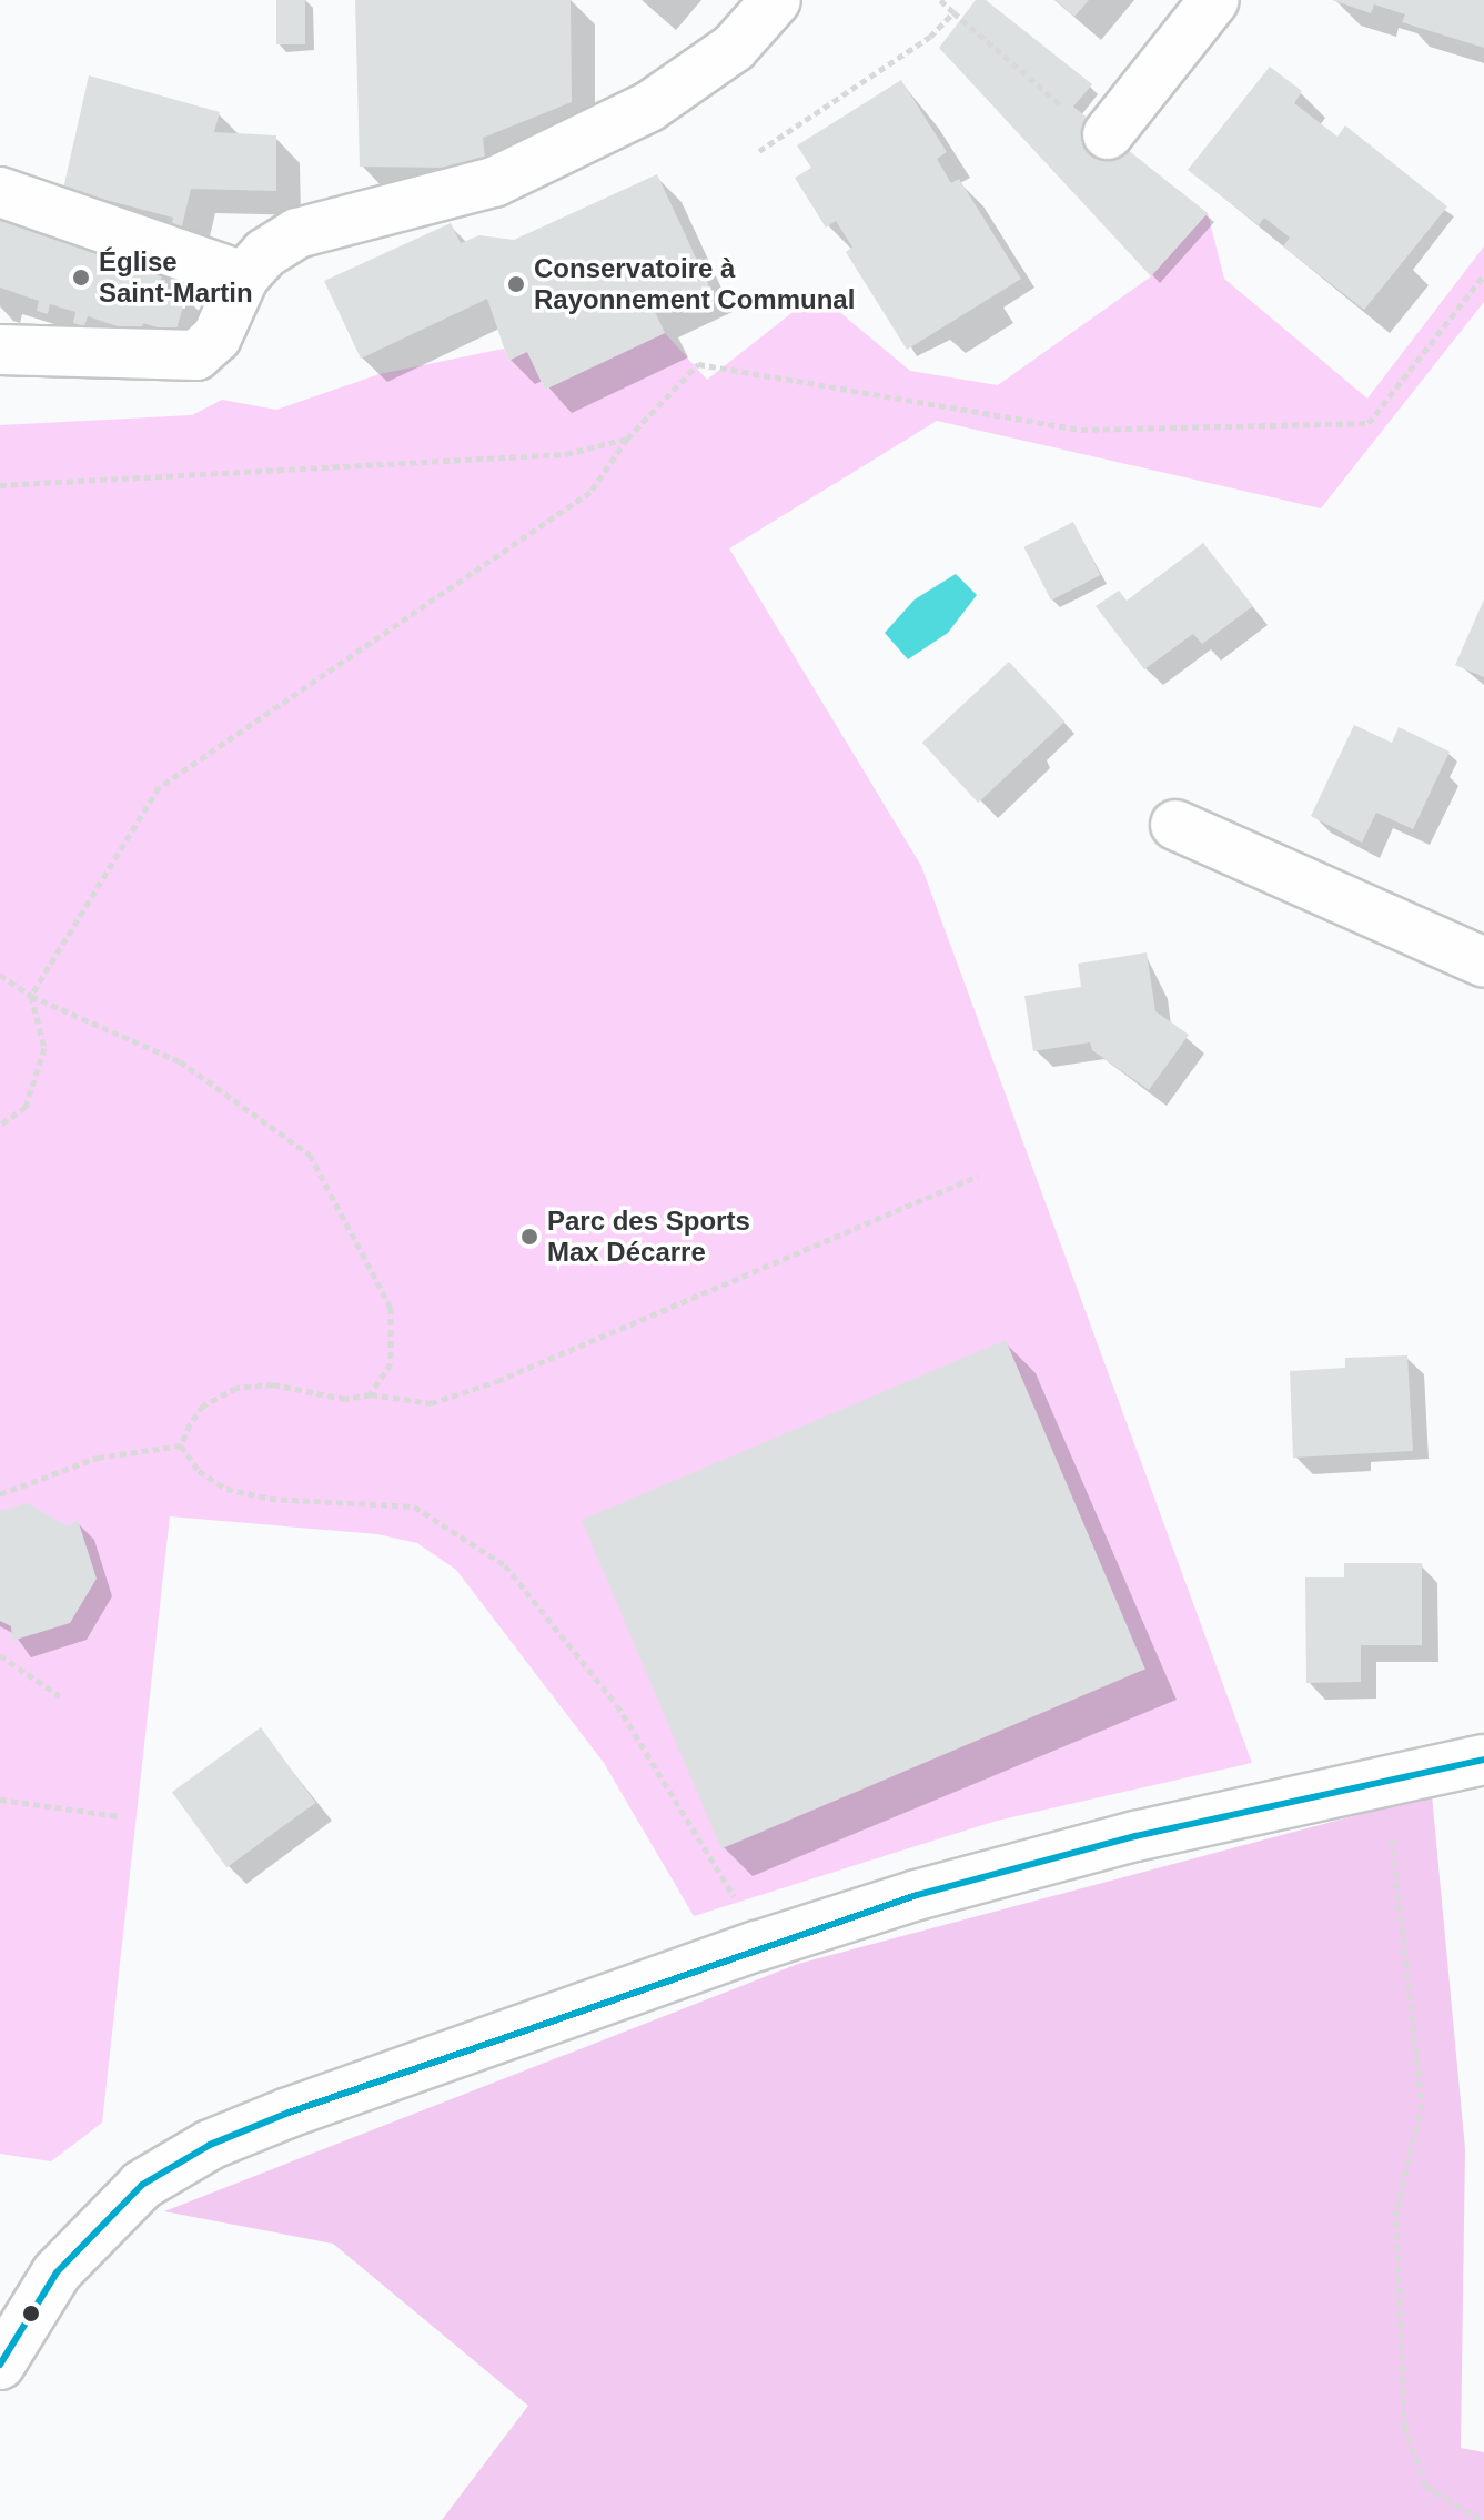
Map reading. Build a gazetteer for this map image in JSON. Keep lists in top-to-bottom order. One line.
{"places":["Église Saint-Martin","Conservatoire à Rayonnement Communal","Parc des Sports Max Décarre"]}
